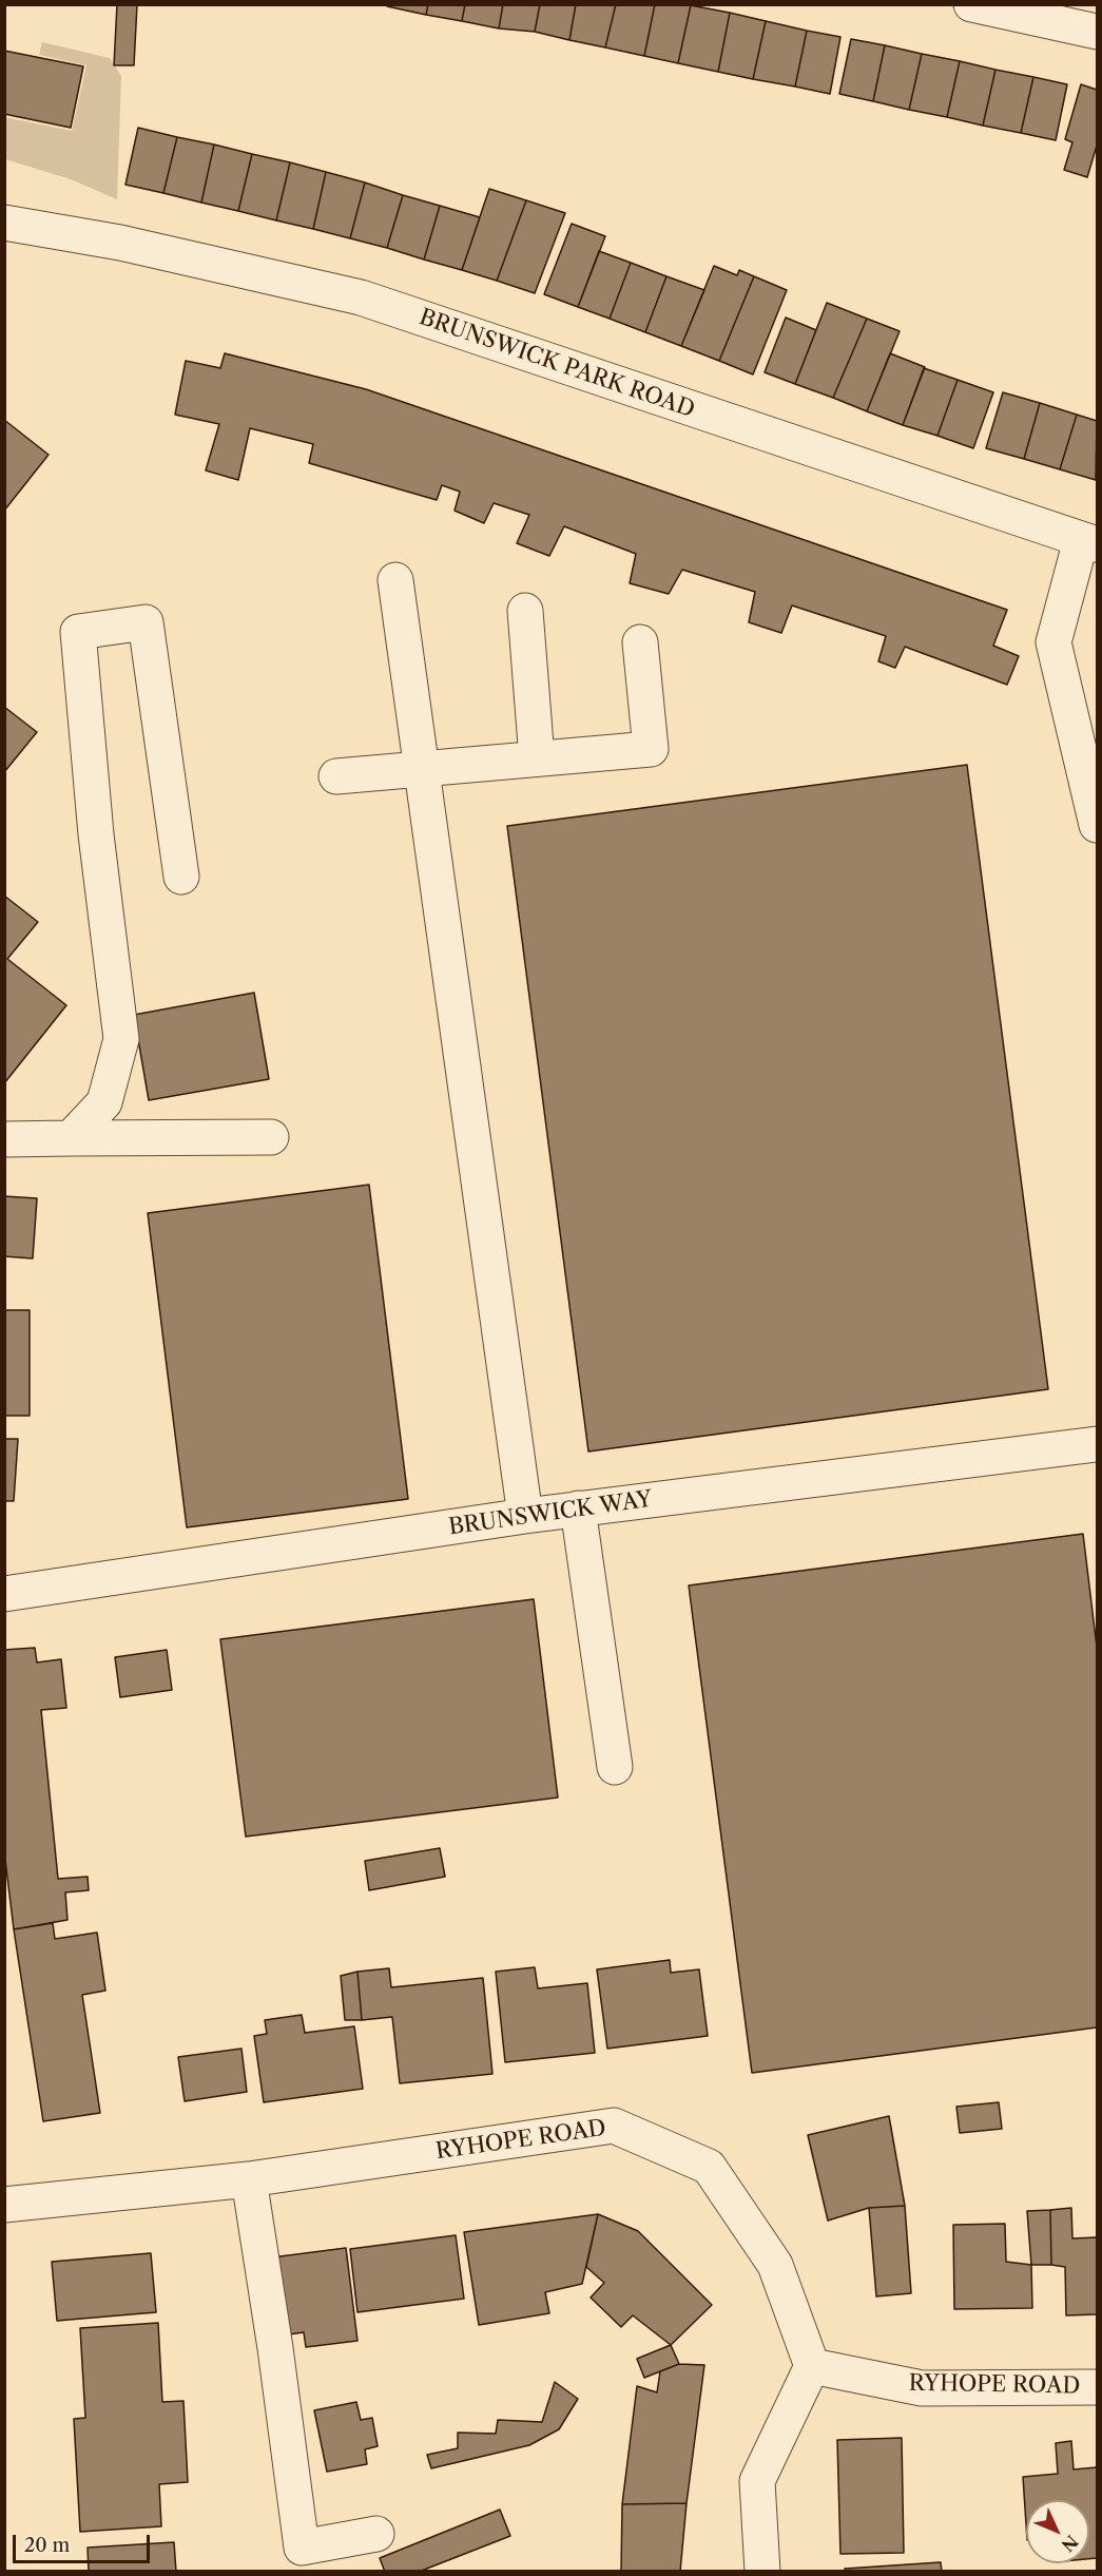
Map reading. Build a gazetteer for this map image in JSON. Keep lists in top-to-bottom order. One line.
{"streets":{"street":["BRUNSWICK PARK ROAD","BRUNSWICK WAY","RYHOPE ROAD"]},"scale_bar":"20 m","north":"bottom right"}
